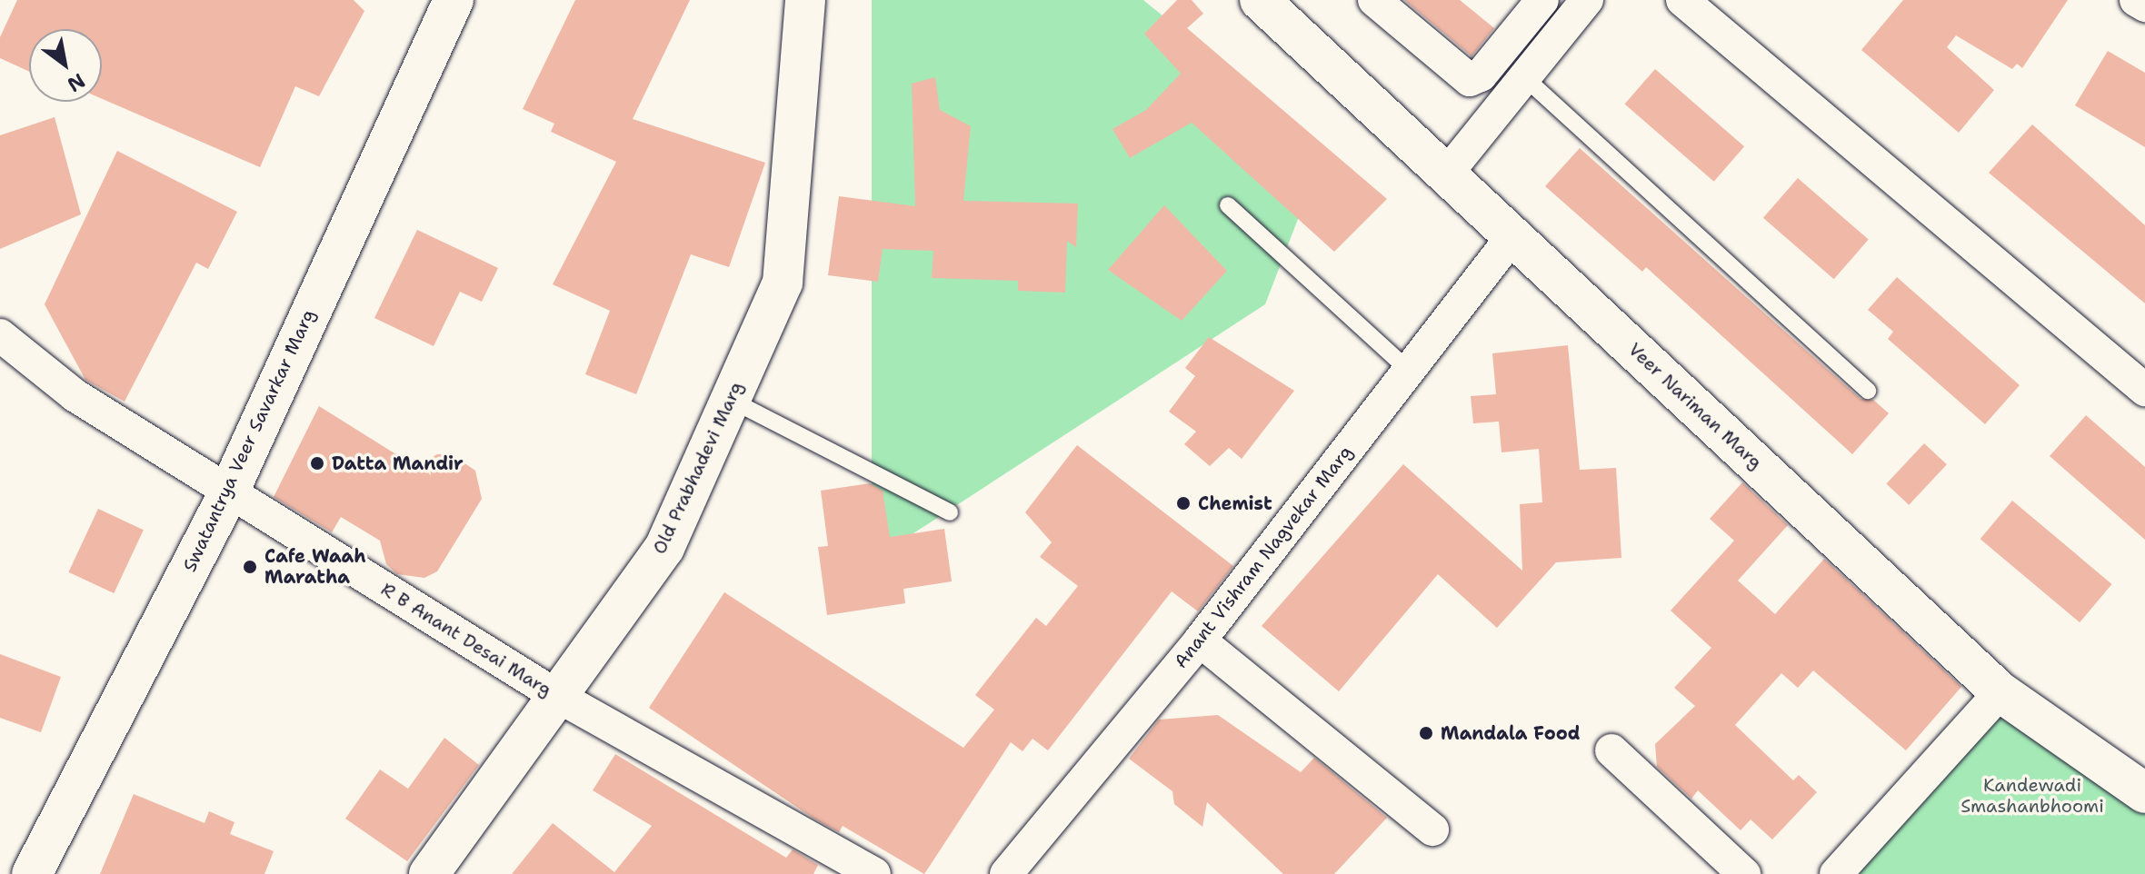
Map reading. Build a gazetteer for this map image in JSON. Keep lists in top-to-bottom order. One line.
{"streets":{"street":["Veer Nariman Marg","Swatantrya Veer Savarkar Marg","Old Prabhadevi Marg","Anant Vishram Nagvekar Marg","R B Anant Desai Marg"]},"crossings":[["Veer Nariman Marg","Anant Vishram Nagvekar Marg"],["Swatantrya Veer Savarkar Marg","R B Anant Desai Marg"],["Old Prabhadevi Marg","R B Anant Desai Marg"]],"parks":["Kandewadi Smashanbhoomi"],"places":["Datta Mandir","Chemist","Cafe Waah Maratha","Mandala Food"],"north":"bottom right"}
